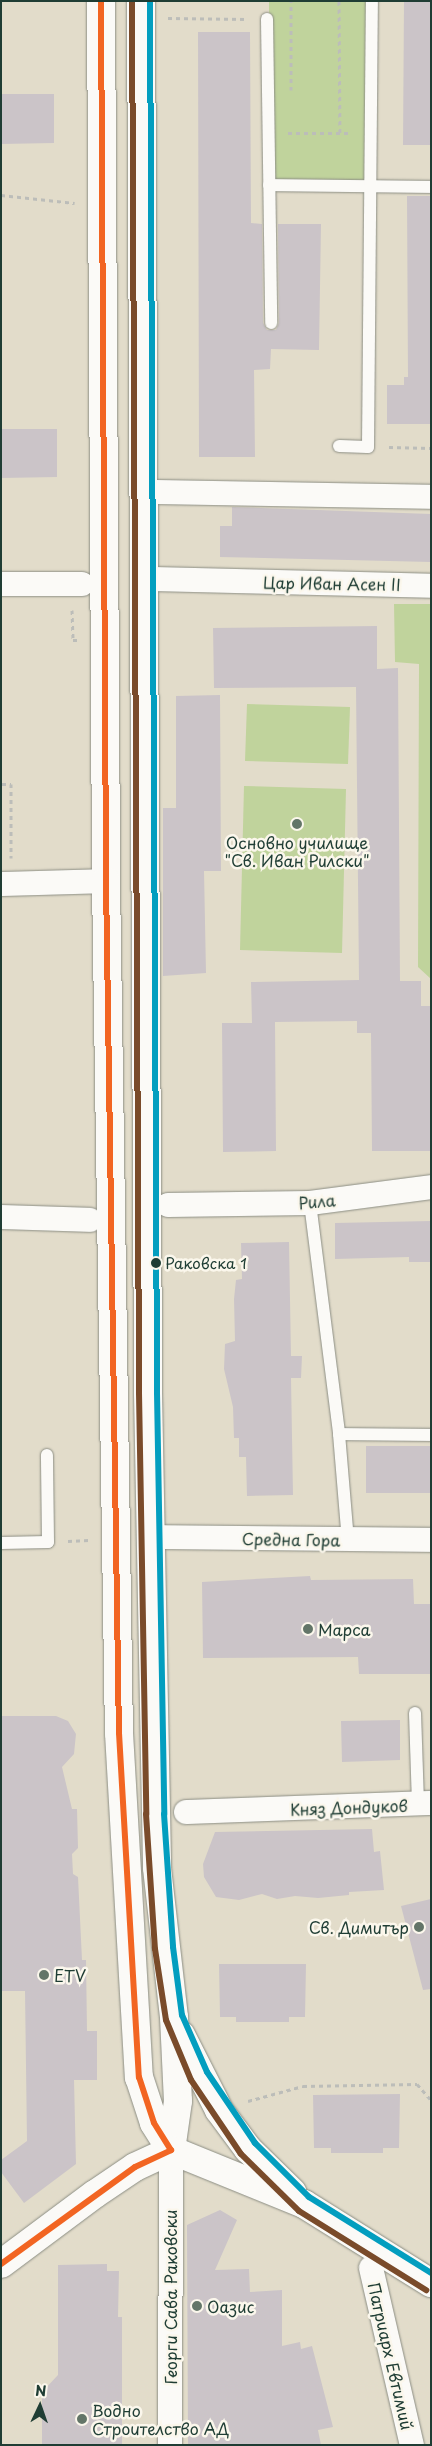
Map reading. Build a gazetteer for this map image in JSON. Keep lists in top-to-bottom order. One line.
{"streets":{"street":["Цар Иван Асен II","Рила","Средна Гора","Княз Дондуков","Георги Сава Раковски","Патриарх Евтимий"]},"places":["Основно училище \"Св. Иван Рилски\"","Раковска 1","Марса","Св. Димитър","ETV","Оазис","Водно Строителство АД"],"north":"top"}
